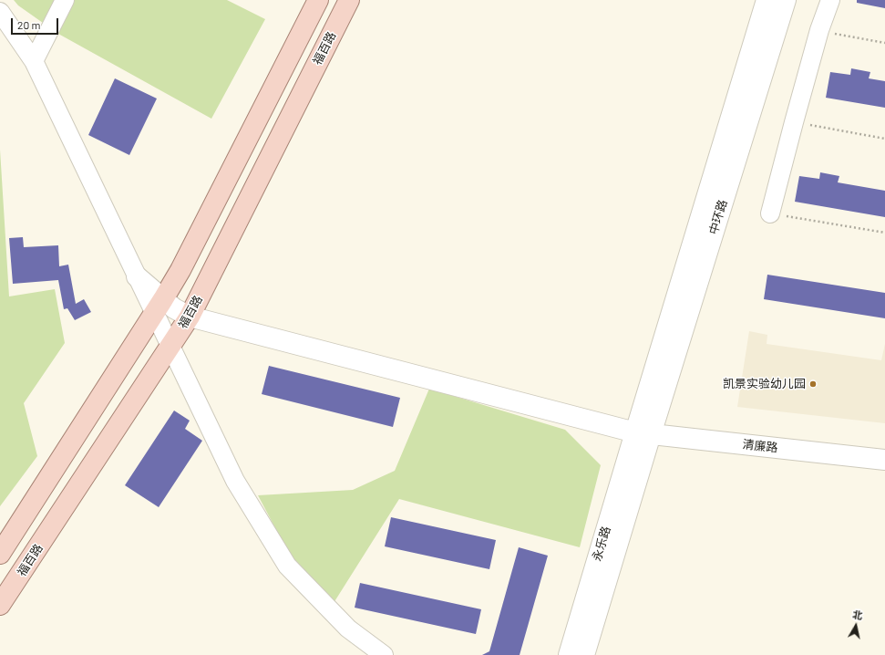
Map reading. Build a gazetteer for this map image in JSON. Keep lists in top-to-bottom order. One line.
{"streets":{"main road":["福百路"],"street":["中环路","清廉路","永乐路"]},"crossings":[["福百路","清廉路"],["中环路","清廉路"],["中环路","永乐路"],["清廉路","永乐路"]],"places":["凯景实验幼儿园"],"scale_bar":"20 m","north":"top"}
